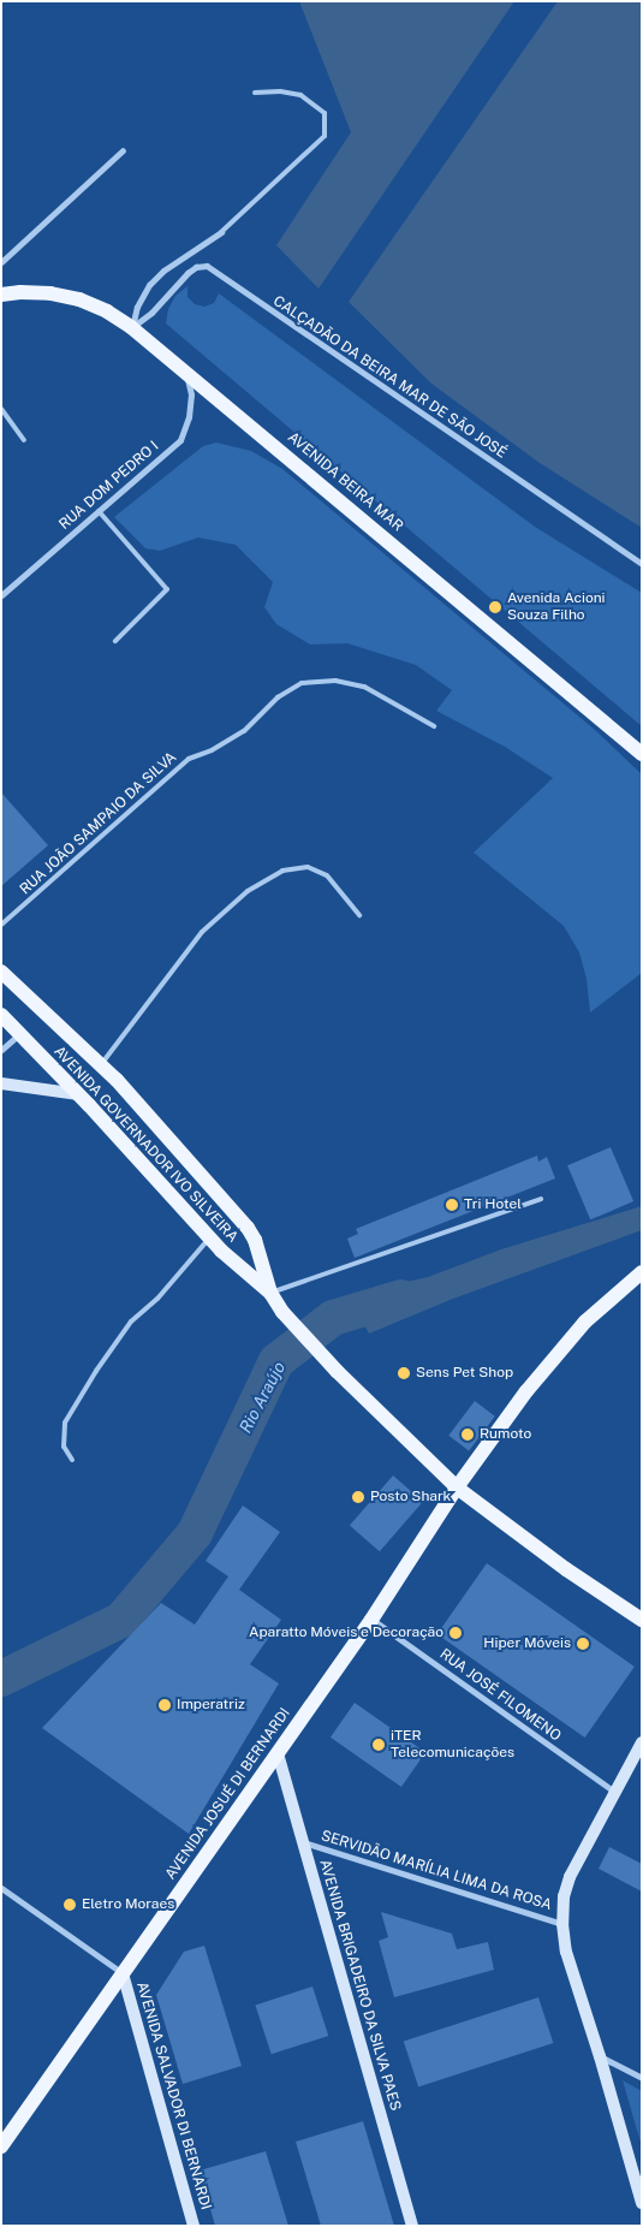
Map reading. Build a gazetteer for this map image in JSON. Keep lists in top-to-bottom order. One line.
{"streets":{"main road":["AVENIDA BEIRA MAR","AVENIDA GOVERNADOR IVO SILVEIRA","AVENIDA JOSUÉ DI BERNARDI"],"street":["CALÇADÃO DA BEIRA MAR DE SÃO JOSÉ","RUA DOM PEDRO I","RUA JOSÉ FILOMENO","SERVIDÃO MARÍLIA LIMA DA ROSA","AVENIDA BRIGADEIRO DA SILVA PAES","AVENIDA SALVADOR DI BERNARDI"],"lane":["RUA JOÃO SAMPAIO DA SILVA"]},"crossings":[["CALÇADÃO DA BEIRA MAR DE SÃO JOSÉ","AVENIDA BEIRA MAR"],["AVENIDA BEIRA MAR","RUA DOM PEDRO I"],["AVENIDA GOVERNADOR IVO SILVEIRA","AVENIDA JOSUÉ DI BERNARDI"],["RUA JOSÉ FILOMENO","AVENIDA JOSUÉ DI BERNARDI"],["AVENIDA JOSUÉ DI BERNARDI","AVENIDA BRIGADEIRO DA SILVA PAES"],["AVENIDA JOSUÉ DI BERNARDI","AVENIDA SALVADOR DI BERNARDI"],["SERVIDÃO MARÍLIA LIMA DA ROSA","AVENIDA BRIGADEIRO DA SILVA PAES"]],"water":["Rio Araújo"],"places":["Avenida Acioni Souza Filho","Tri Hotel","Sens Pet Shop","Rumoto","Posto Shark","Aparatto Móveis e Decoração","Hiper Móveis","Imperatriz","iTER Telecomunicações","Eletro Moraes"]}
